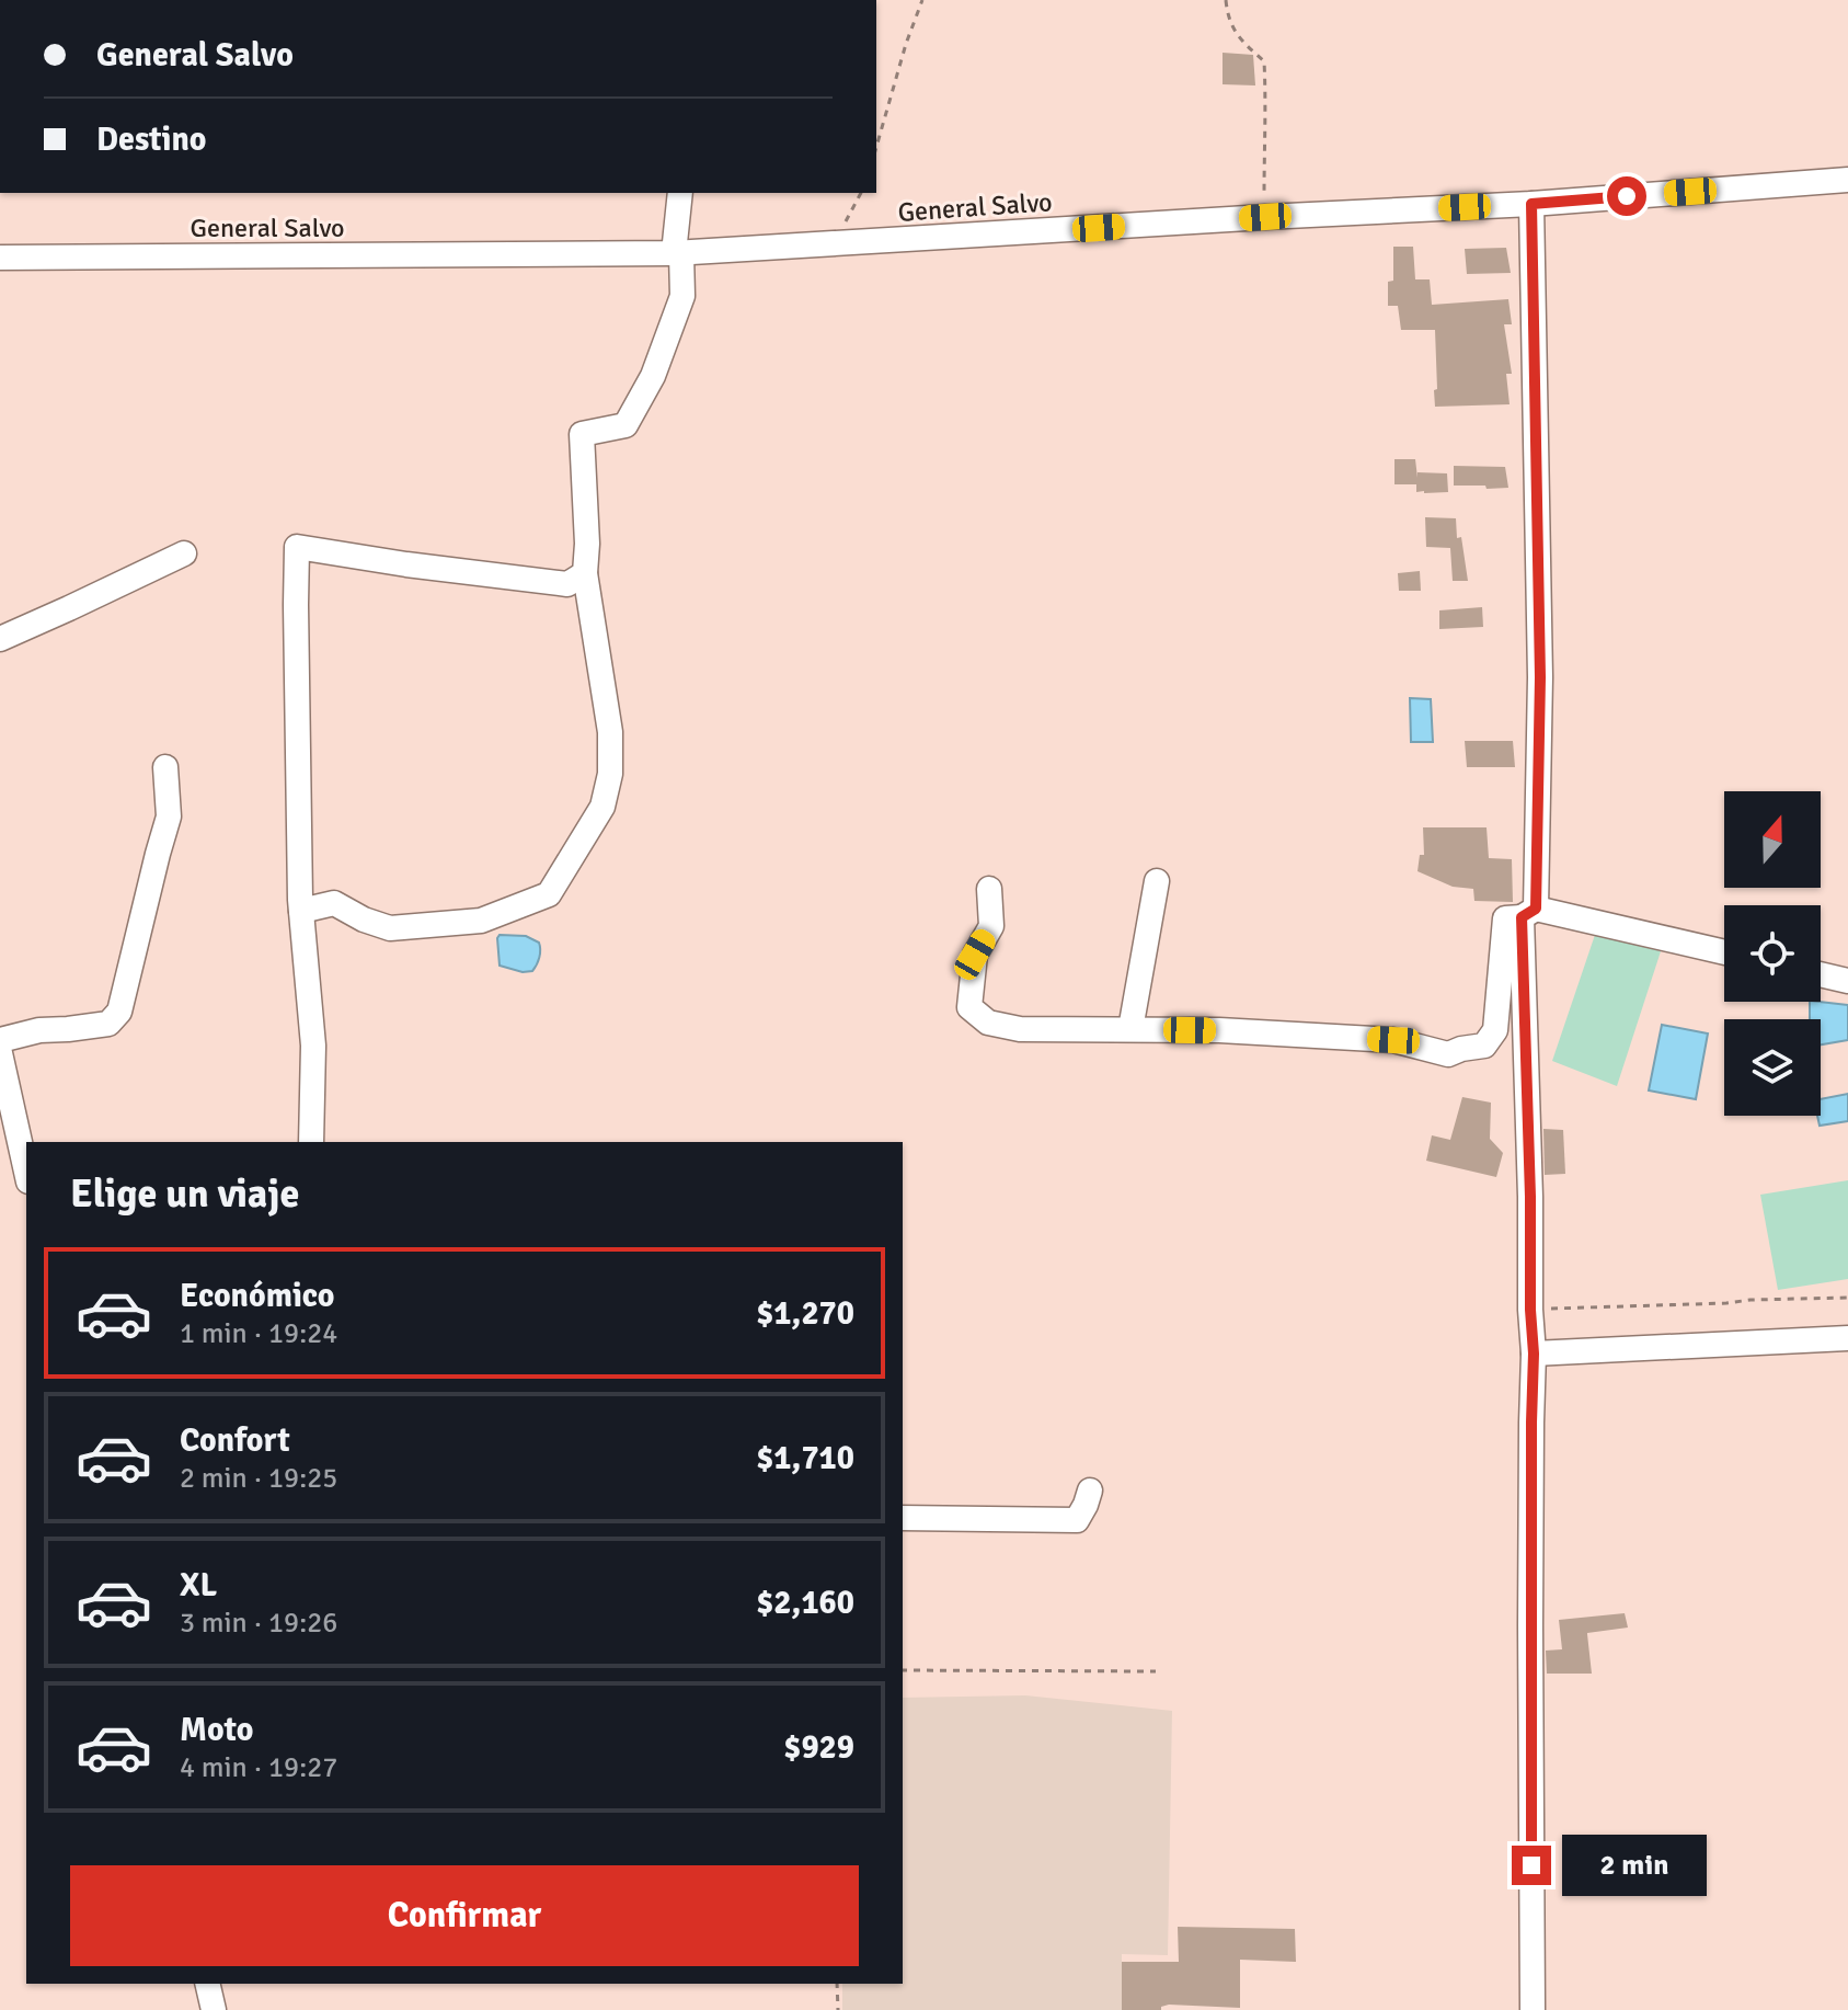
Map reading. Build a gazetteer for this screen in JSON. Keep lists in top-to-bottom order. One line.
{"streets":{"street":["General Salvo"]},"north":"top","page":{"banner":["General Salvo","Destino"],"heading":"Elige un viaje","list":[{"name":"Económico","note":"1 min · 19:24","value":"$1,270"},{"name":"Confort","note":"2 min · 19:25","value":"$1,710"},{"name":"XL","note":"3 min · 19:26","value":"$2,160"},{"name":"Moto","note":"4 min · 19:27","value":"$929"}],"bubble":"2 min","buttons":"Confirmar"}}
